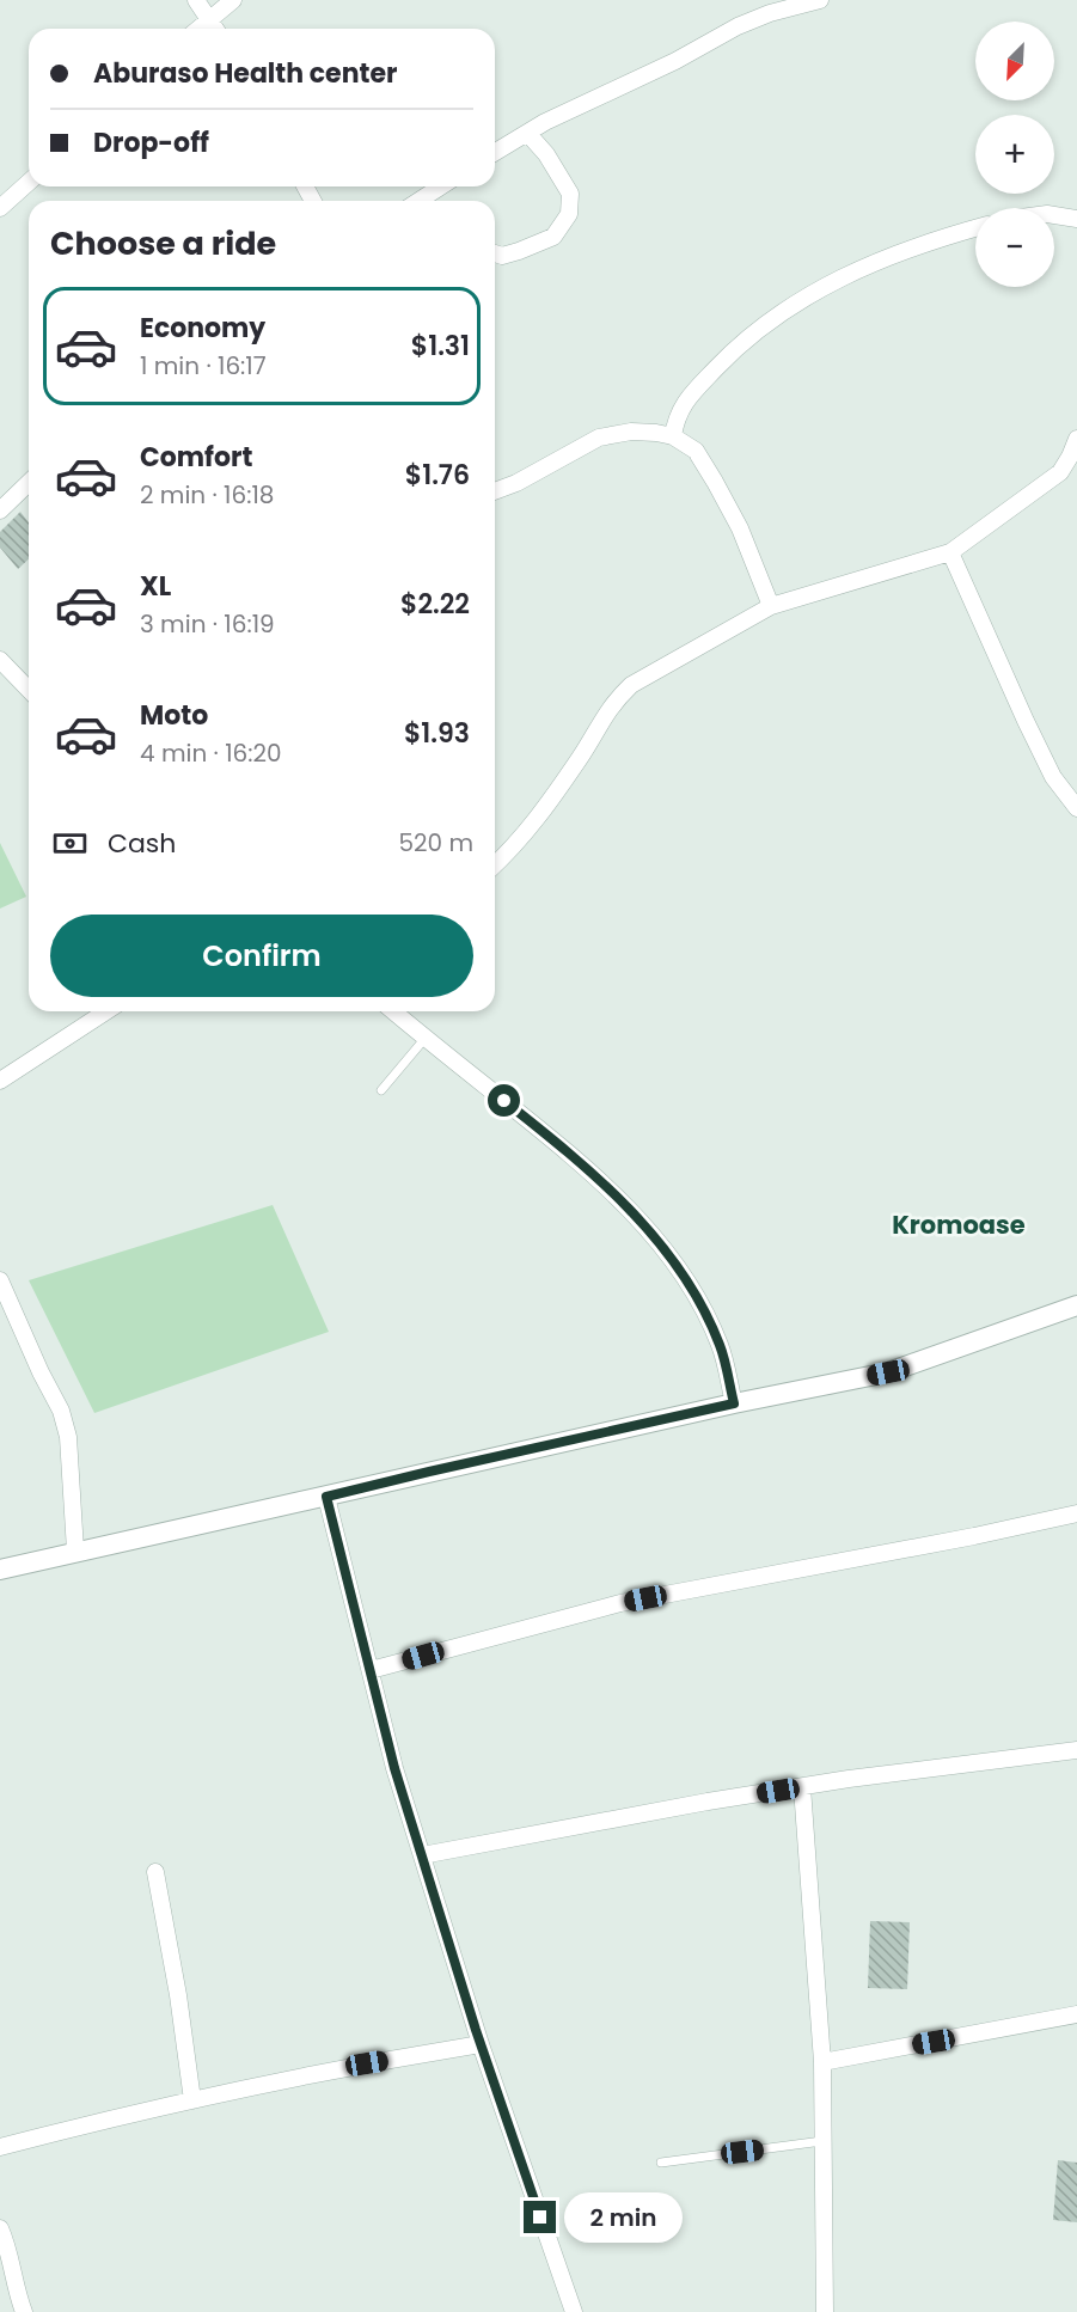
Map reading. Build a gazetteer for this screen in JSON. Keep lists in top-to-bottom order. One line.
{"districts":["Kromoase"],"north":"bottom left","page":{"map_buttons":["+","−"],"banner":["Aburaso Health center","Drop-off"],"heading":"Choose a ride","list":[{"name":"Economy","note":"1 min · 16:17","value":"$1.31"},{"name":"Comfort","note":"2 min · 16:18","value":"$1.76"},{"name":"XL","note":"3 min · 16:19","value":"$2.22"},{"name":"Moto","note":"4 min · 16:20","value":"$1.93"}],"pay":["Cash","520 m"],"buttons":"Confirm","bubble":"2 min"}}
